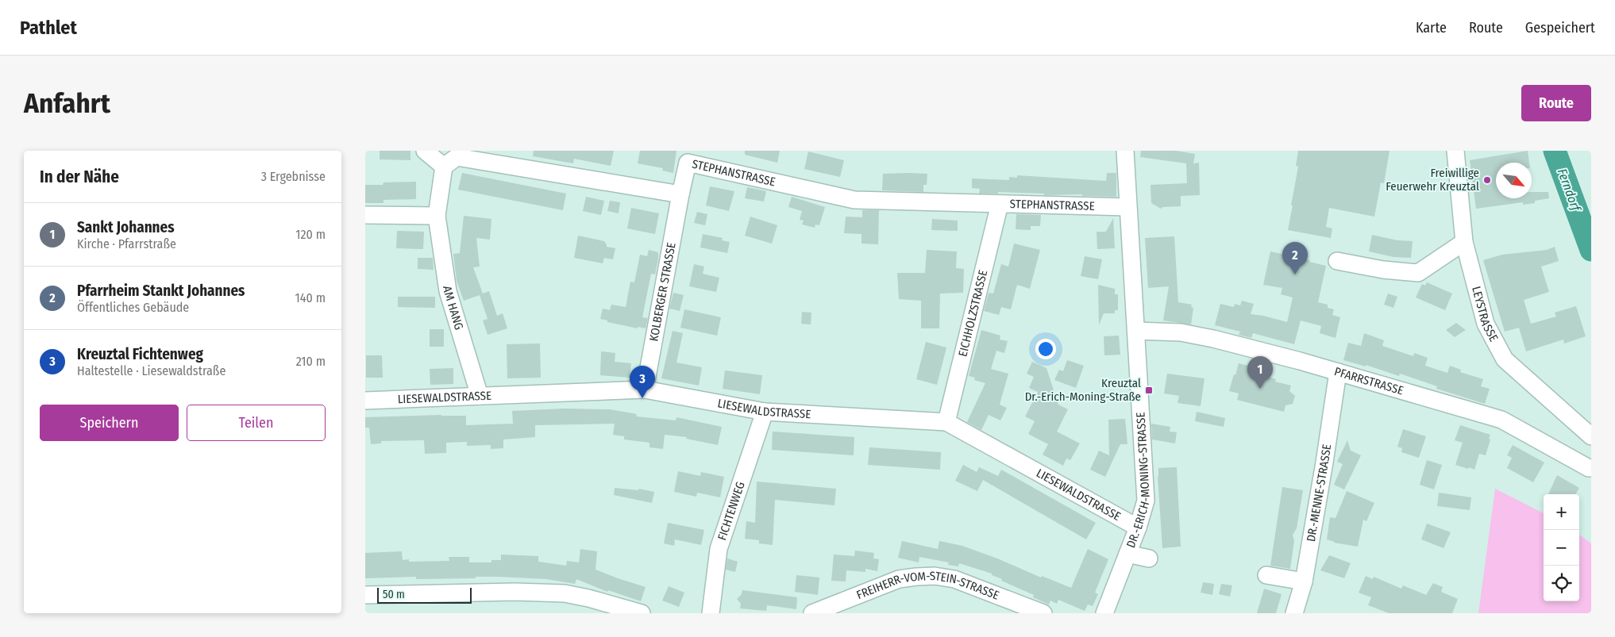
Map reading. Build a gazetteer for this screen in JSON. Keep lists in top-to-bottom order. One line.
{"streets":{"street":["STEPHANSTRASSE","KOLBERGER STRASSE","AM HANG","EICHHOLZSTRASSE","LEYSTRASSE","PFARRSTRASSE","LIESEWALDSTRASSE","DR.-ERICH-MONING-STRASSE","DR.-MENNE-STRASSE","FICHTENWEG","FREIHERR-VOM-STEIN-STRASSE"]},"crossings":[["STEPHANSTRASSE","KOLBERGER STRASSE"],["STEPHANSTRASSE","EICHHOLZSTRASSE"],["STEPHANSTRASSE","DR.-ERICH-MONING-STRASSE"],["KOLBERGER STRASSE","LIESEWALDSTRASSE"],["AM HANG","LIESEWALDSTRASSE"],["EICHHOLZSTRASSE","LIESEWALDSTRASSE"],["PFARRSTRASSE","DR.-ERICH-MONING-STRASSE"],["PFARRSTRASSE","DR.-MENNE-STRASSE"],["LIESEWALDSTRASSE","DR.-ERICH-MONING-STRASSE"],["LIESEWALDSTRASSE","FICHTENWEG"]],"water":["Ferndorf"],"places":{"other":["Freiwillige Feuerwehr Kreuztal"],"transit":["Kreuztal Dr.-Erich-Moning-Straße"]},"scale_bar":"50 m","north":"bottom right","page":{"header":"Pathlet","nav":["Karte","Route","Gespeichert"],"buttons":["Route",["Speichern","Teilen"]],"title":"Anfahrt","heading":["In der Nähe","3 Ergebnisse"],"list":[{"mark":"1","name":"Sankt Johannes","note":"Kirche · Pfarrstraße","value":"120 m"},{"mark":"2","name":"Pfarrheim Stankt Johannes","note":"Öffentliches Gebäude","value":"140 m"},{"mark":"3","name":"Kreuztal Fichtenweg","note":"Haltestelle · Liesewaldstraße","value":"210 m"}],"pins":["2","1","3"],"map_buttons":["+","−"],"scale":"50 m"}}
